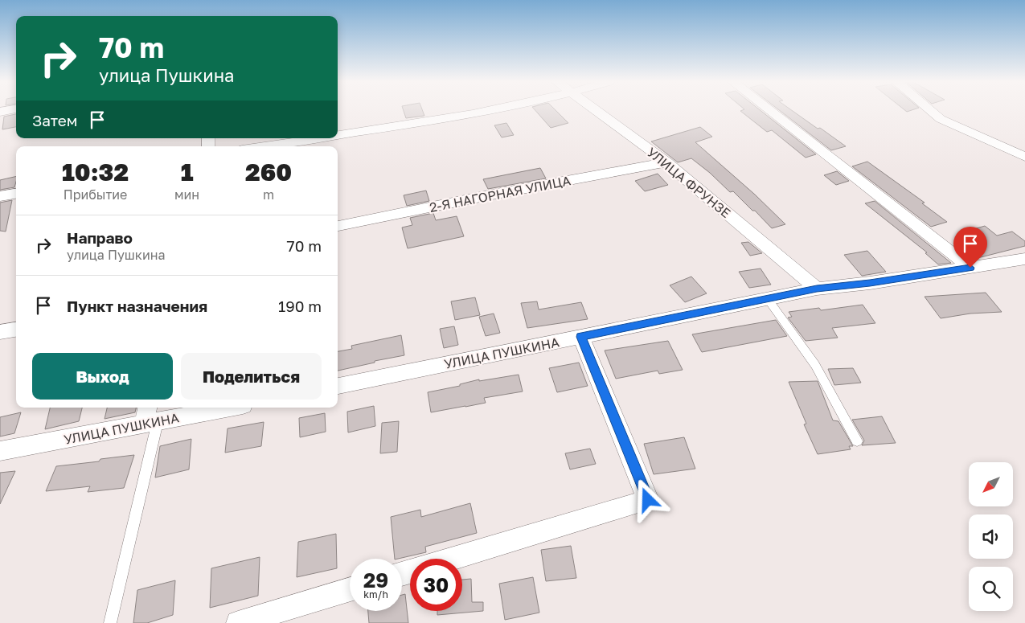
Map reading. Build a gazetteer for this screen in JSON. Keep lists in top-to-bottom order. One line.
{"streets":{"street":["УЛИЦА ФРУНЗЕ","2-Я НАГОРНАЯ УЛИЦА","УЛИЦА ПУШКИНА"]},"crossings":[["УЛИЦА ФРУНЗЕ","2-Я НАГОРНАЯ УЛИЦА"],["УЛИЦА ФРУНЗЕ","УЛИЦА ПУШКИНА"]],"north":"bottom left","page":{"turn":["70 m","улица Пушкина"],"then":"Затем","eta":["10:32","Прибытие","1","мин","260","m"],"list":[{"name":"Направо","note":"улица Пушкина","value":"70 m"},{"name":"Пункт назначения","value":"190 m"}],"buttons":["Выход","Поделиться"],"speed":"29 km/h","limit":"30"}}
